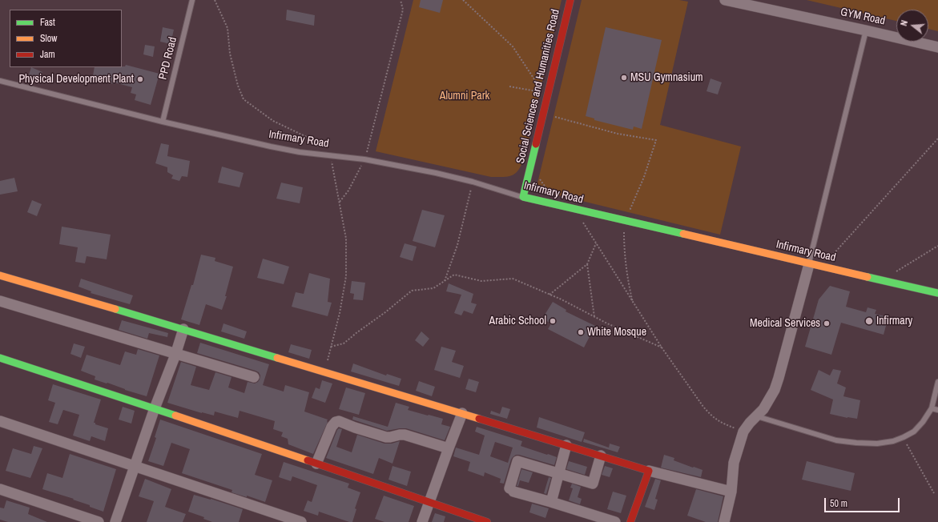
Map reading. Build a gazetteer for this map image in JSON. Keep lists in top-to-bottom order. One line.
{"streets":{"street":["GYM Road","Social Sciences and Humanities Road","Infirmary Road"],"lane":["PPD Road"]},"crossings":[["PPD Road","Infirmary Road"],["Social Sciences and Humanities Road","Infirmary Road"]],"parks":["Alumni Park"],"places":["MSU Gymnasium","Physical Development Plant","Arabic School","Infirmary","Medical Services","White Mosque"],"legend":["Fast","Slow","Jam"],"scale_bar":"50 m","north":"left"}
